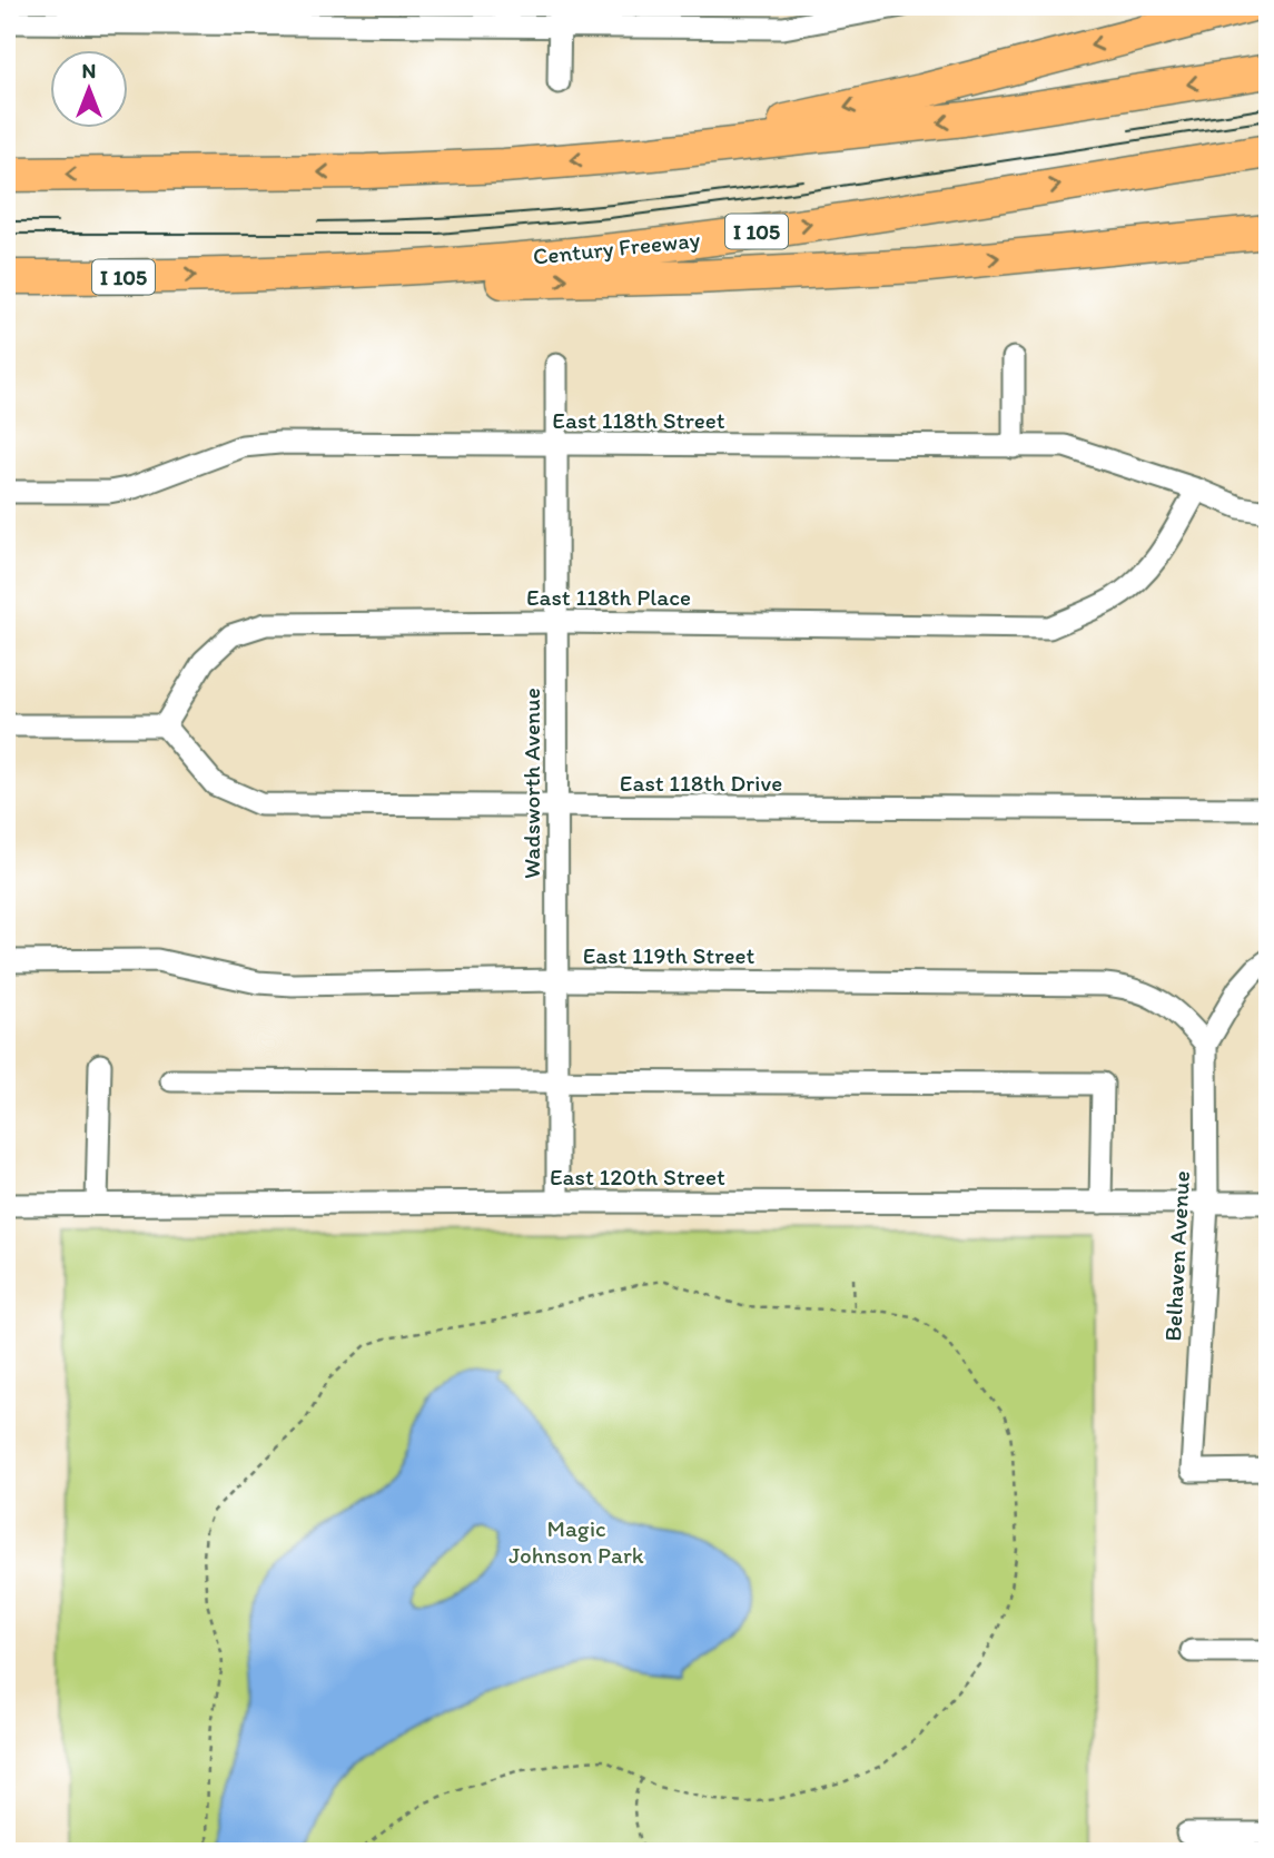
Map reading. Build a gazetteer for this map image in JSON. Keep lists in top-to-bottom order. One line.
{"streets":{"highway":["I 105","Century Freeway"],"street":["East 118th Street","East 118th Place","Wadsworth Avenue","East 118th Drive","East 119th Street","East 120th Street","Belhaven Avenue"]},"crossings":[["East 118th Street","East 118th Place"],["East 118th Street","Wadsworth Avenue"],["East 118th Place","Wadsworth Avenue"],["East 118th Place","East 118th Drive"],["Wadsworth Avenue","East 118th Drive"],["Wadsworth Avenue","East 119th Street"],["Wadsworth Avenue","East 120th Street"],["East 119th Street","Belhaven Avenue"],["East 120th Street","Belhaven Avenue"]],"parks":["Magic Johnson Park"],"north":"top"}
